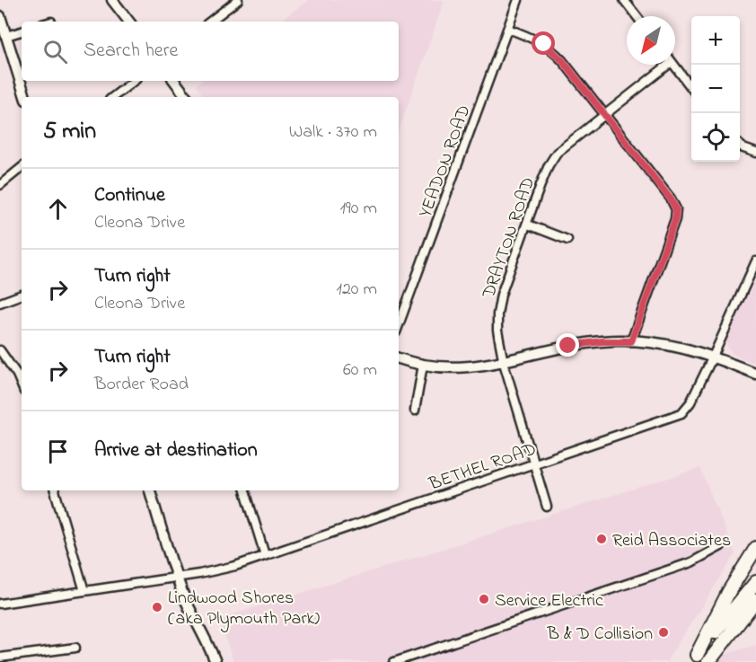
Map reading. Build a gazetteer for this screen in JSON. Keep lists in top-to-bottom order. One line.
{"streets":{"street":["YEADON ROAD","DRAYTON ROAD","BETHEL ROAD"]},"crossings":[["DRAYTON ROAD","BETHEL ROAD"]],"places":["Reid Associates","Service Electric","Lindwood Shores (aka Plymouth Park)","B & D Collision"],"north":"bottom left","page":{"map_buttons":["+","−"],"search":"Search here","heading":["5 min","Walk · 370 m"],"list":[["Continue","Cleona Drive","190 m"],["Turn right","Cleona Drive","120 m"],["Turn right","Border Road","60 m"],"Arrive at destination"]}}
